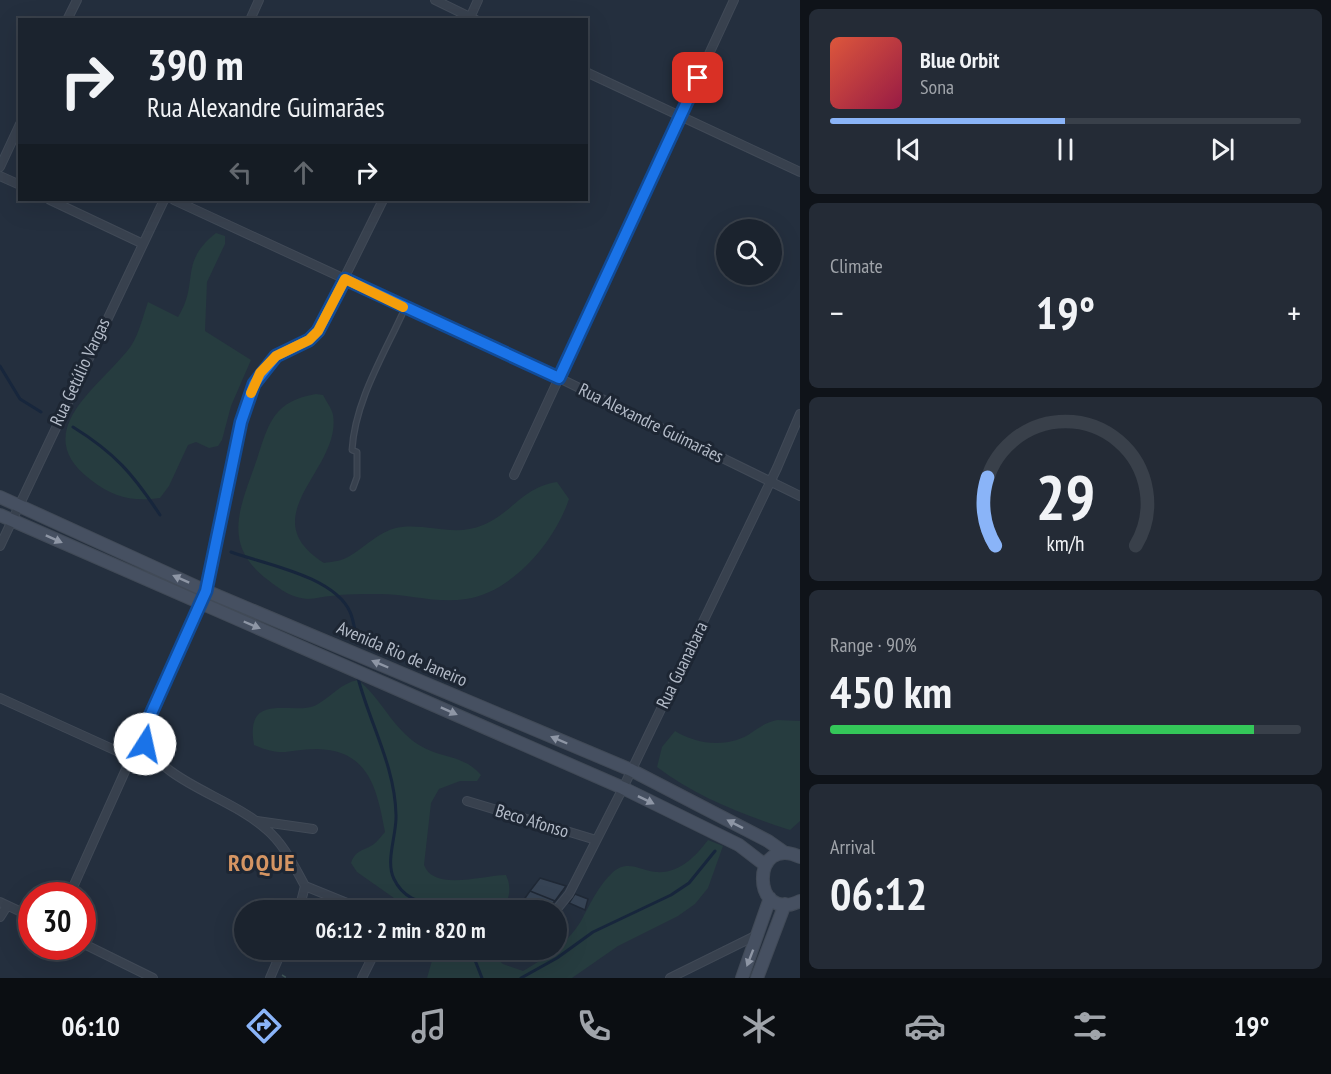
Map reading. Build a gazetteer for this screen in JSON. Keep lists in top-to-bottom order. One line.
{"streets":{"main road":["Avenida Rio de Janeiro"],"street":["Rua Getúlio Vargas","Rua Alexandre Guimarães","Rua Guanabara","Beco Afonso"]},"crossings":[["Rua Getúlio Vargas","Avenida Rio de Janeiro"],["Rua Alexandre Guimarães","Rua Guanabara"],["Avenida Rio de Janeiro","Rua Guanabara"],["Rua Guanabara","Beco Afonso"]],"districts":["ROQUE"],"page":{"turn":["390 m","Rua Alexandre Guimarães"],"song":["Blue Orbit","Sona"],"tile":["Climate",["Range · 90%","450 km"],["Arrival","06:12"]],"heat":["−","19°","+"],"limit":"30","trip":"06:12 · 2 min · 820 m","tabs":["06:10","19°"],"gauge":["29","km/h"]}}
